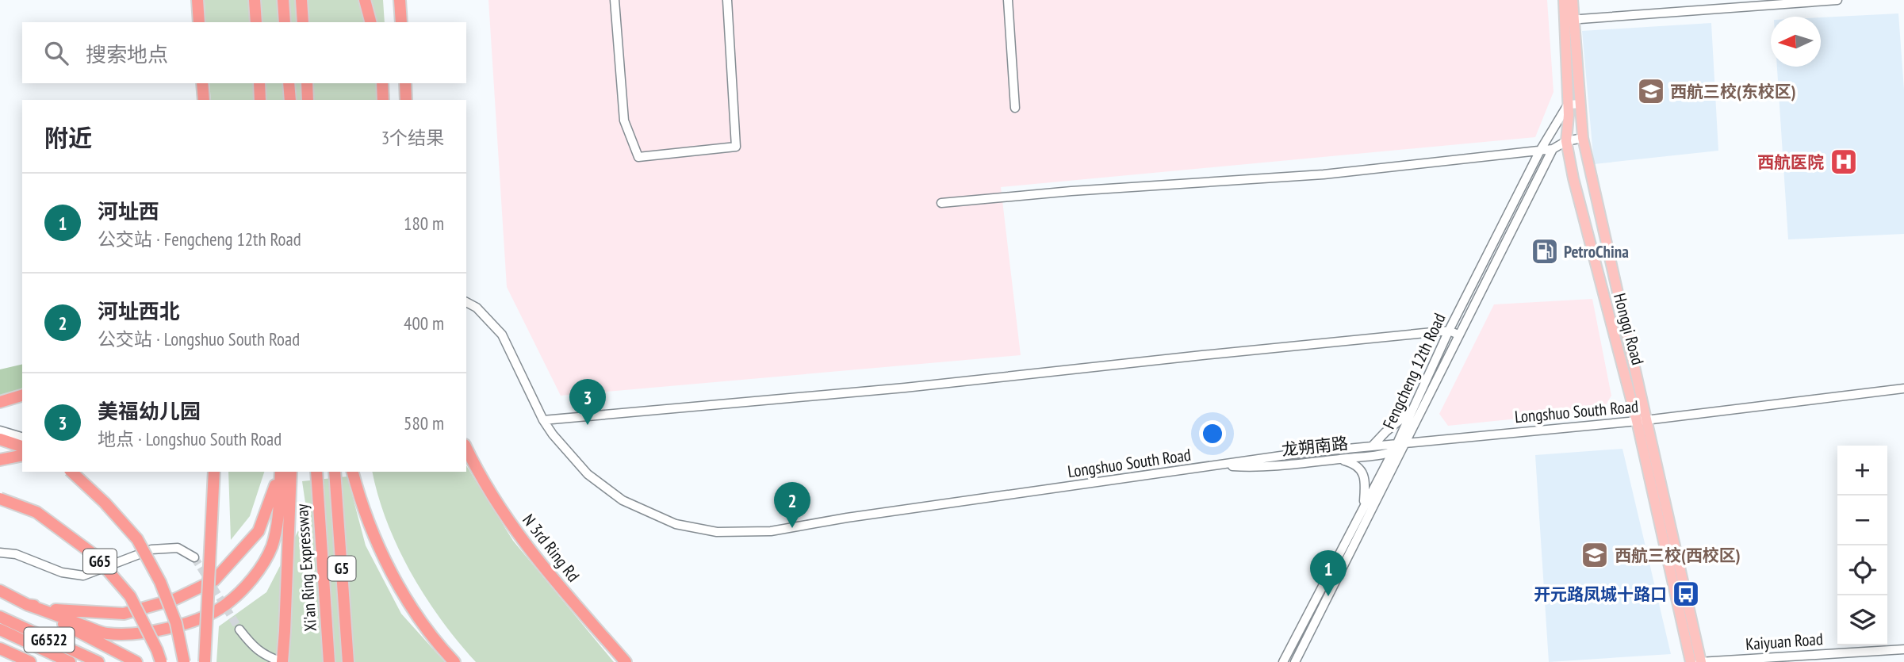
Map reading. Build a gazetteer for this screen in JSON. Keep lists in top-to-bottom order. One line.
{"streets":{"highway":["N 3rd Ring Rd","G65","Xi'an Ring Expressway","G5","G6522"],"main road":["Hongqi Road"],"street":["Fengcheng 12th Road","Longshuo South Road","龙朔南路","Kaiyuan Road"]},"crossings":[["Hongqi Road","Fengcheng 12th Road"],["Hongqi Road","Longshuo South Road"],["Hongqi Road","Kaiyuan Road"],["Fengcheng 12th Road","Longshuo South Road"],["Fengcheng 12th Road","龙朔南路"],["Longshuo South Road","龙朔南路"]],"places":{"school or university":["西航三校(东校区)","西航三校(西校区)"],"hospital":["西航医院"],"fuel station":["PetroChina"],"bus stop":["开元路凤城十路口"]},"north":"left","page":{"search":"搜索地点","heading":["附近","3个结果"],"list":[{"mark":"1","name":"河址西","note":"公交站 · Fengcheng 12th Road","value":"180 m"},{"mark":"2","name":"河址西北","note":"公交站 · Longshuo South Road","value":"400 m"},{"mark":"3","name":"美福幼儿园","note":"地点 · Longshuo South Road","value":"580 m"}],"pins":["3","2","1"],"map_buttons":["+","−"]}}
